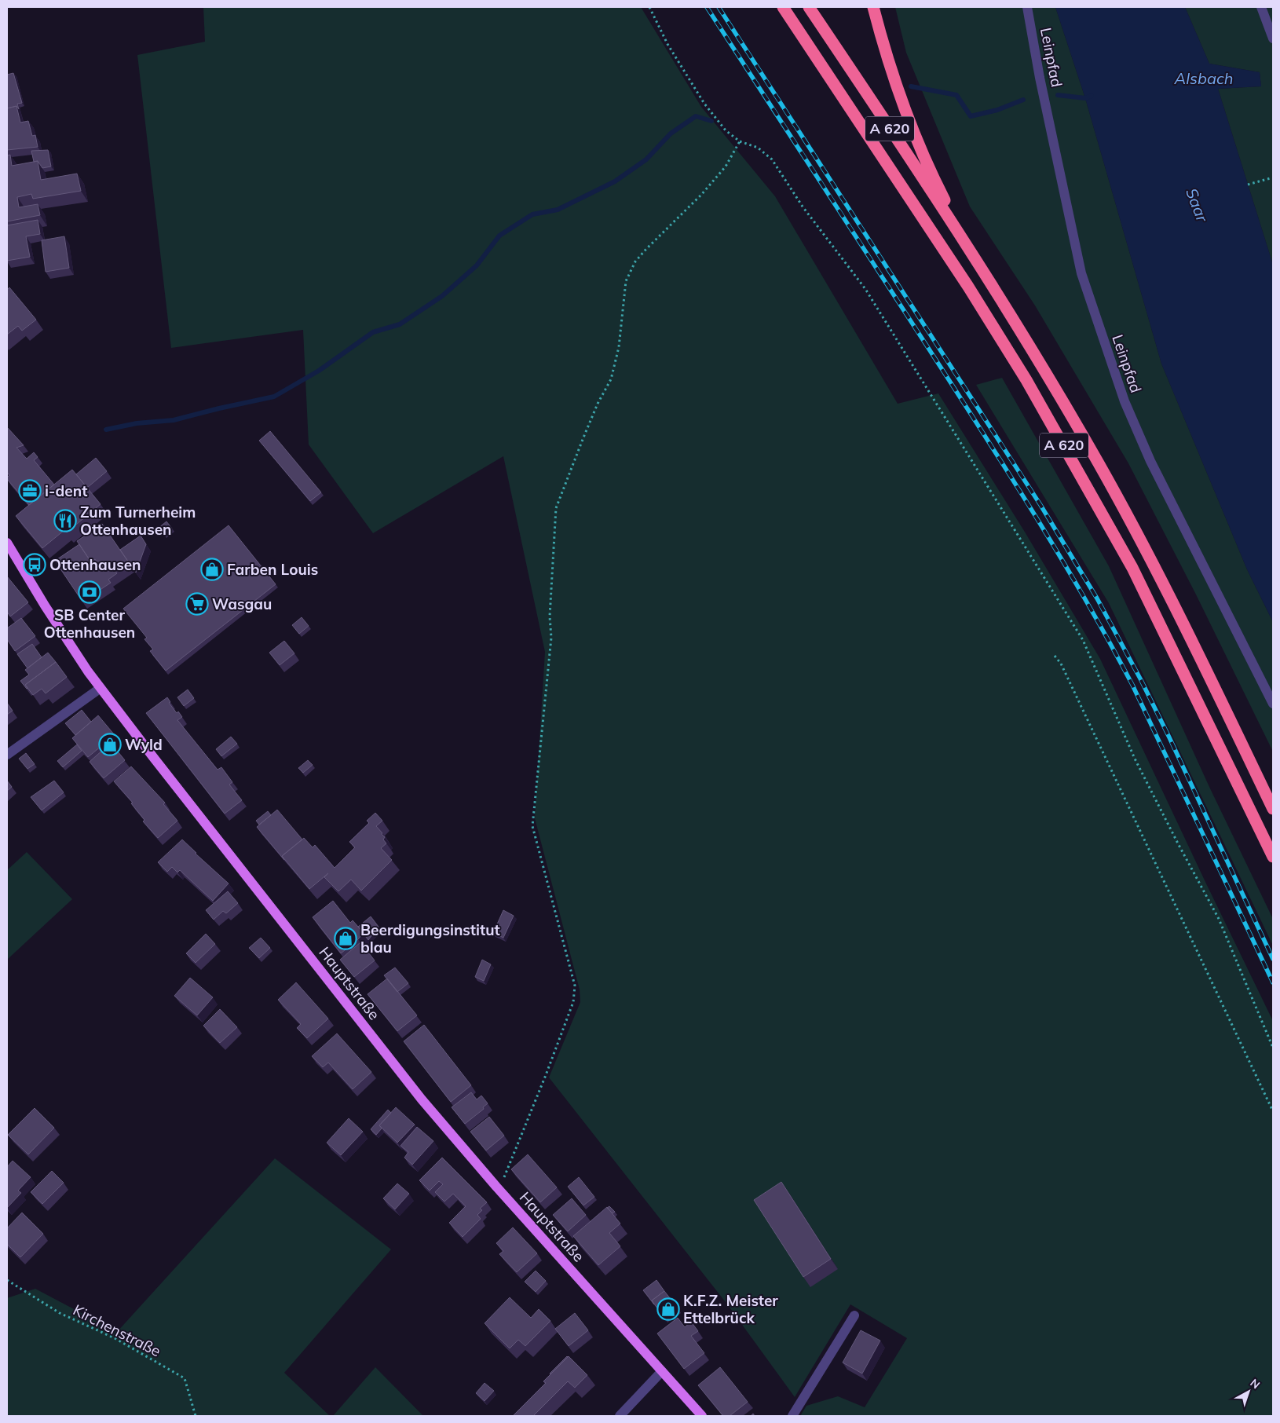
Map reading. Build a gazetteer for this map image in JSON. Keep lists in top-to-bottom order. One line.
{"streets":{"highway":["A 620"],"main road":["Hauptstraße"],"street":["Leinpfad"],"path":["Kirchenstraße"]},"water":["Alsbach","Saar"],"places":{"office":["i-dent"],"restaurant":["Zum Turnerheim Ottenhausen"],"bus stop":["Ottenhausen"],"shop":["Farben Louis","Wyld","Beerdigungsinstitut blau","K.F.Z. Meister Ettelbrück"],"bank":["SB Center Ottenhausen"],"supermarket":["Wasgau"]},"north":"top right"}
